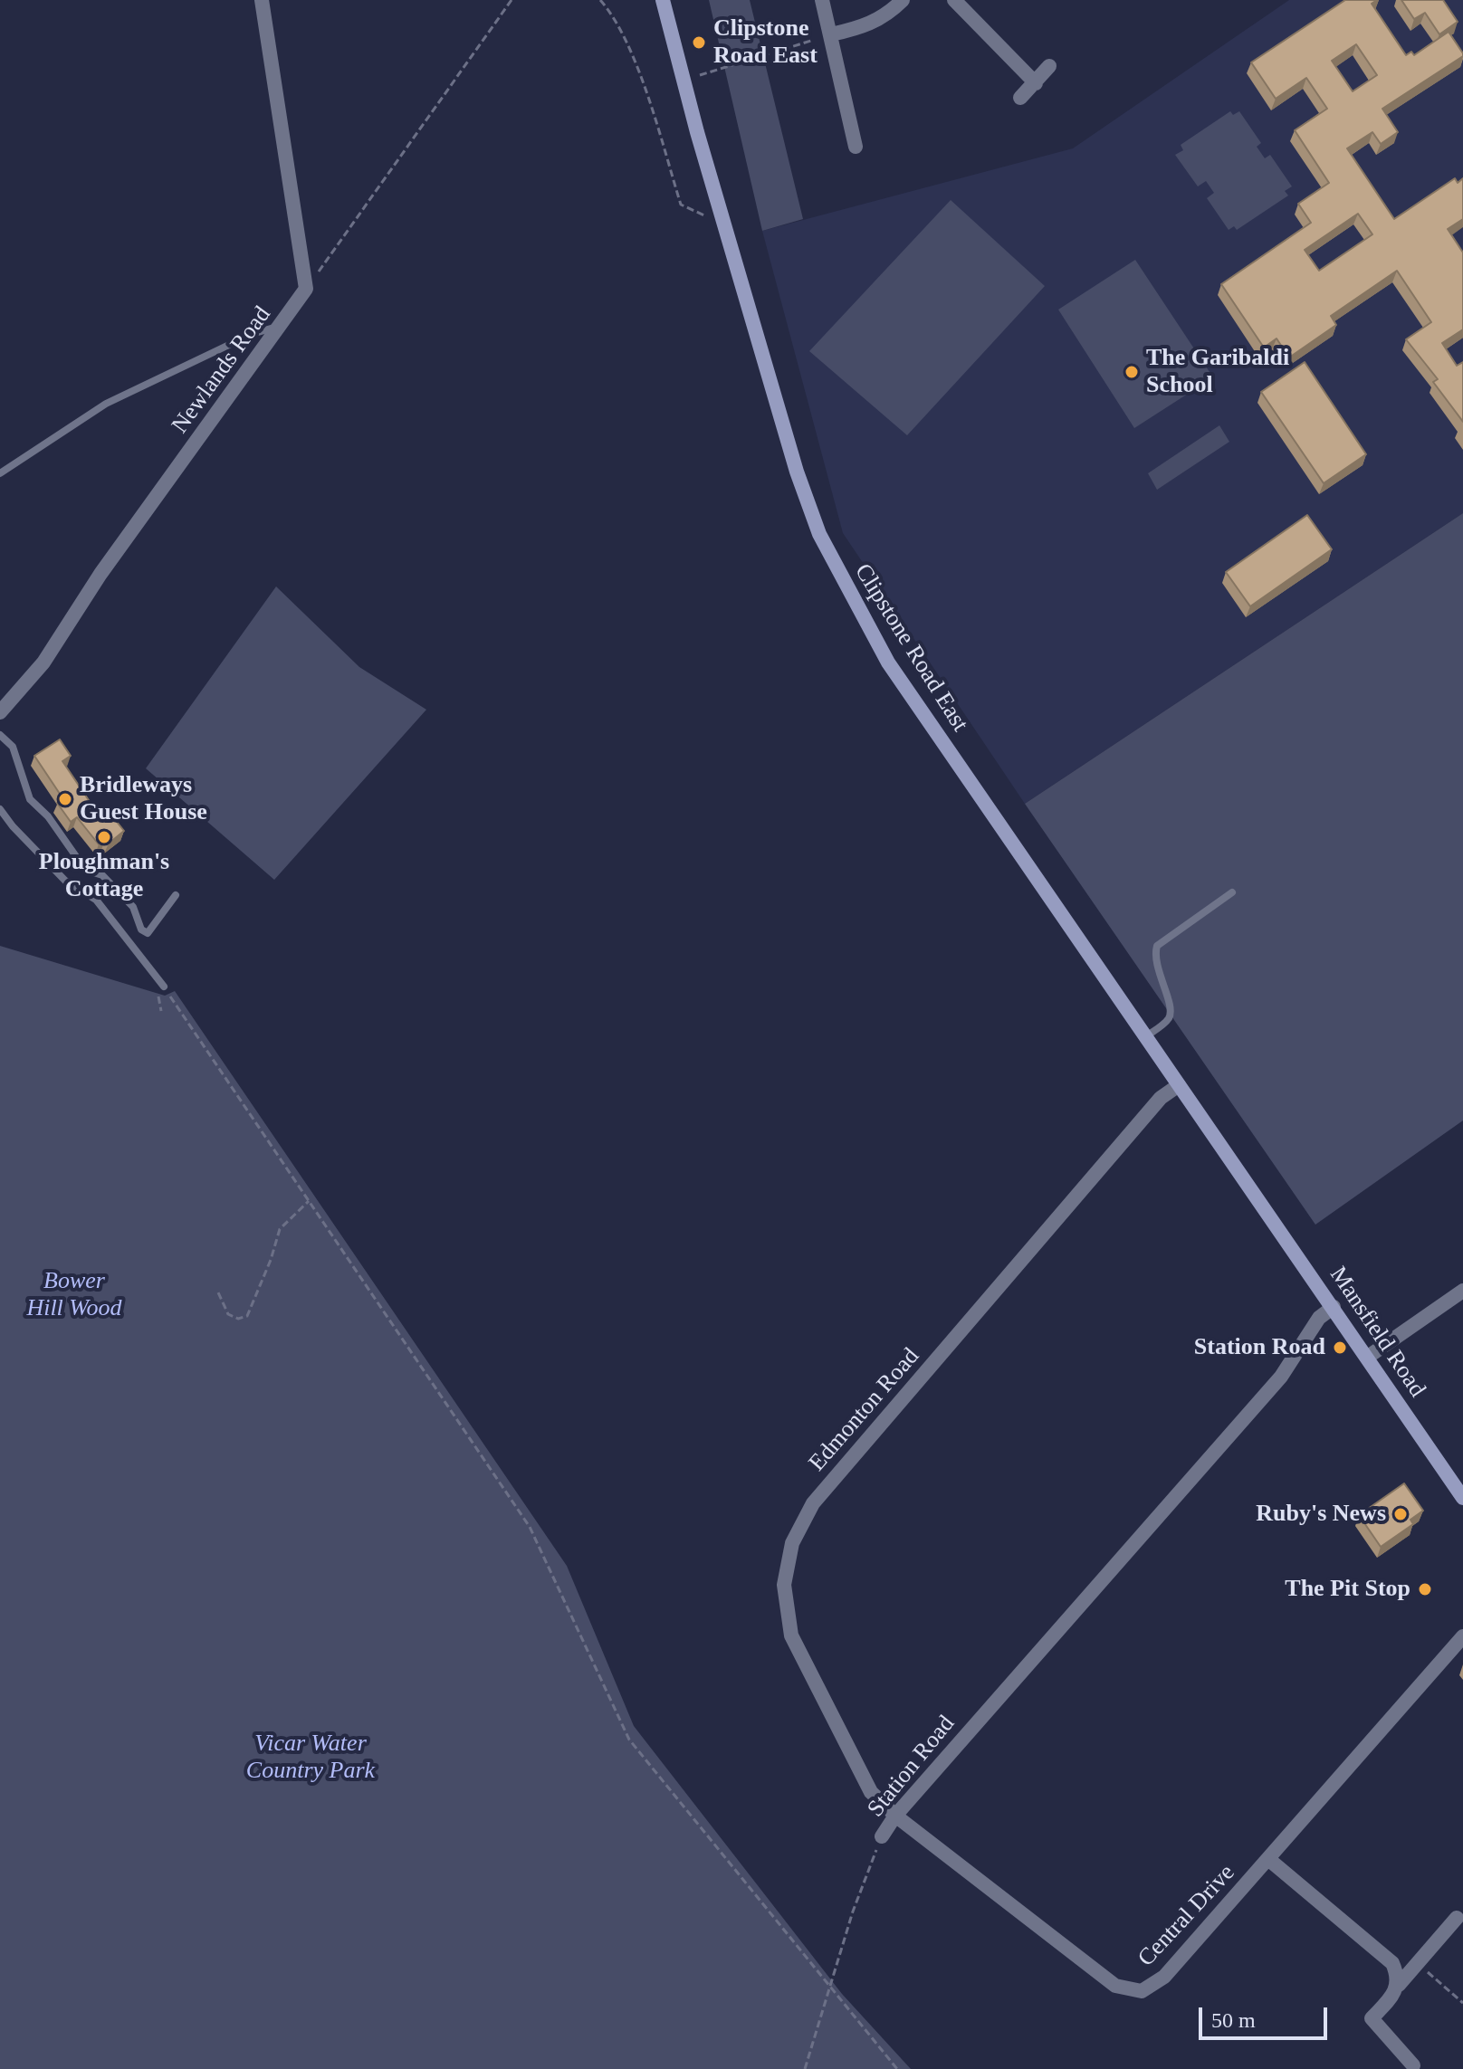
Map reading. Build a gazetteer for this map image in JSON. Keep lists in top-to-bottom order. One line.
{"streets":{"main road":["Clipstone Road East","Mansfield Road"],"street":["Newlands Road","Edmonton Road","Station Road","Central Drive"]},"crossings":[["Clipstone Road East","Mansfield Road"],["Clipstone Road East","Edmonton Road"],["Mansfield Road","Station Road"],["Edmonton Road","Station Road"],["Edmonton Road","Central Drive"],["Station Road","Central Drive"]],"parks":["Bower Hill Wood","Vicar Water Country Park"],"places":["Clipstone Road East","The Garibaldi School","Bridleways Guest House","Ploughman's Cottage","Station Road","Ruby's News","The Pit Stop"],"scale_bar":"50 m"}
